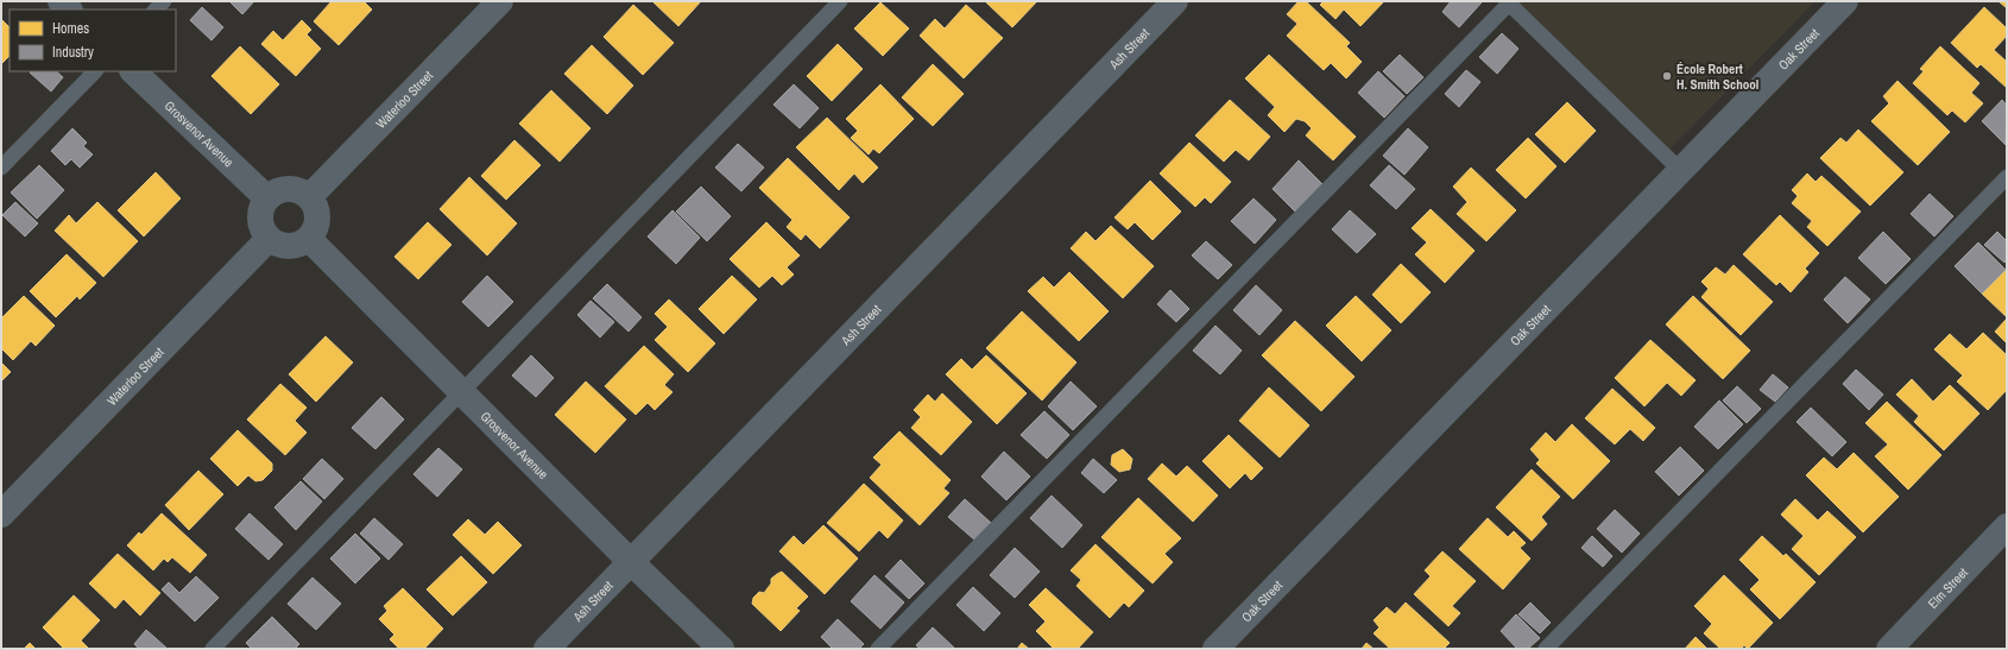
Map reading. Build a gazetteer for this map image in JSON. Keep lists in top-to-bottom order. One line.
{"streets":{"street":["Ash Street","Oak Street","Waterloo Street","Grosvenor Avenue","Elm Street"]},"crossings":[["Ash Street","Grosvenor Avenue"],["Waterloo Street","Grosvenor Avenue"]],"places":["École Robert H. Smith School"],"legend":["Homes","Industry"]}
